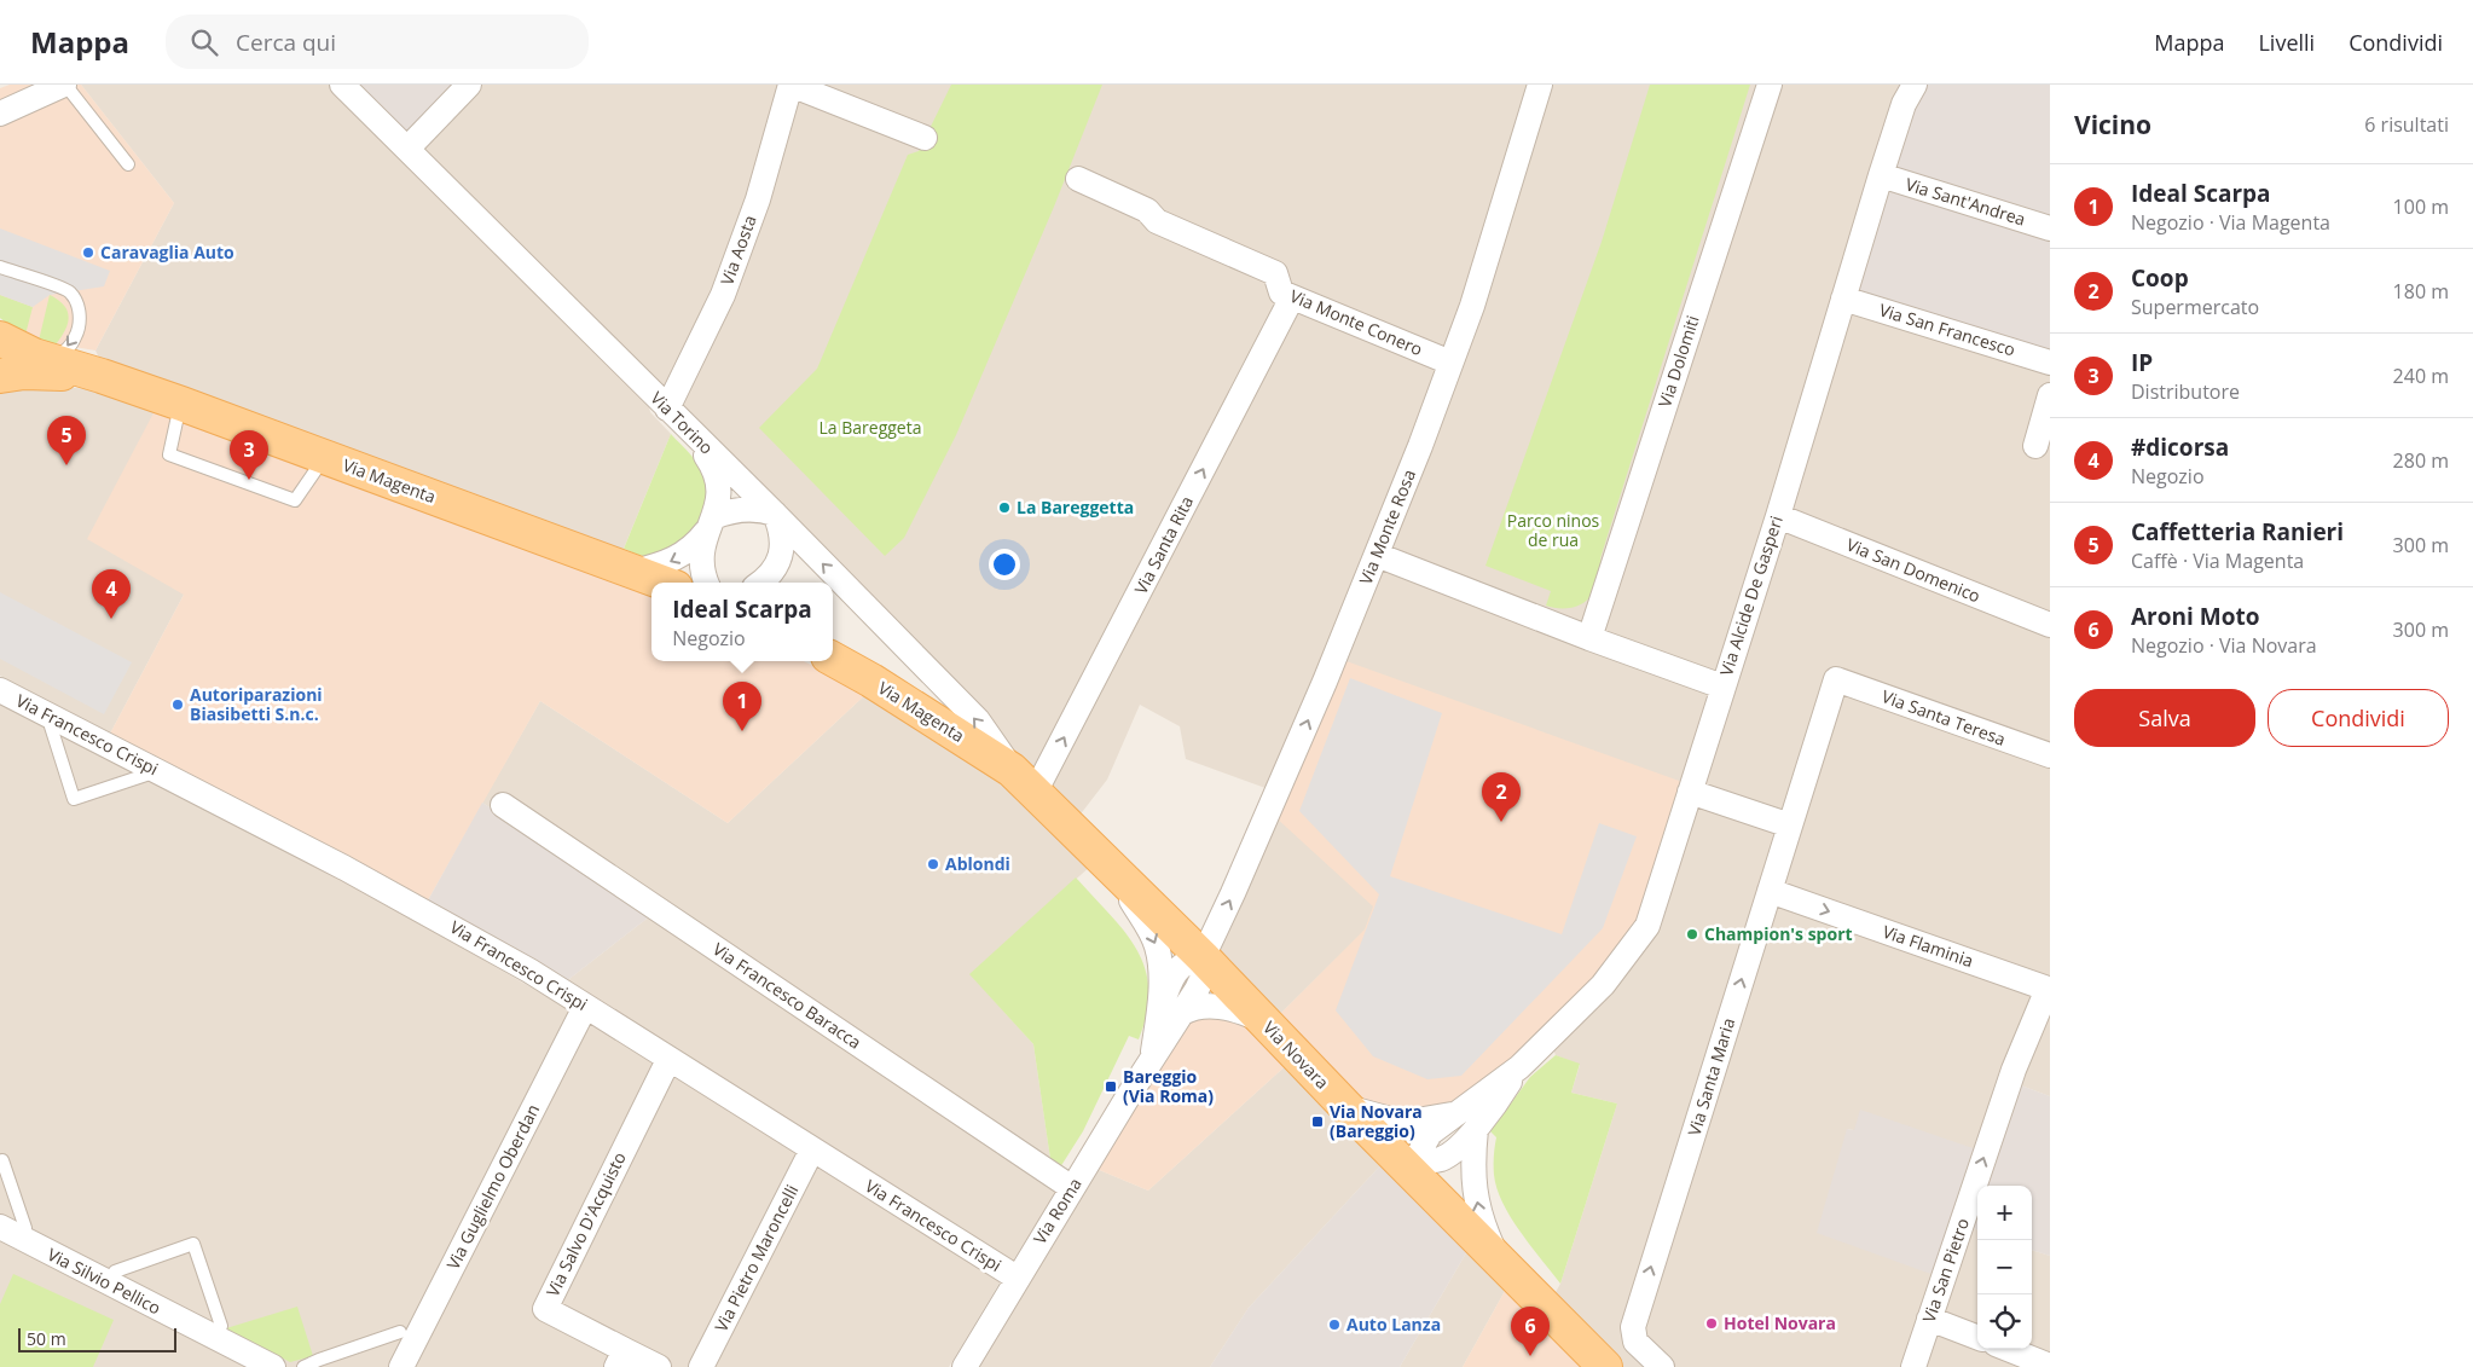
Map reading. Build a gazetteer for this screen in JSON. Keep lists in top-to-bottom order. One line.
{"streets":{"main road":["Via Magenta","Via Novara"],"street":["Via Sant'Andrea","Via Aosta","Via Monte Conero","Via San Francesco","Via Dolomiti","Via Torino","Via Monte Rosa","Via Santa Rita","Via San Domenico","Via Alcide De Gasperi","Via Santa Teresa","Via Francesco Crispi","Via Flaminia","Via Francesco Baracca","Via Santa Maria","Via Guglielmo Oberdan","Via Roma","Via Salvo D'Acquisto","Via Pietro Maroncelli","Via San Pietro","Via Silvio Pellico"]},"crossings":[["Via Sant'Andrea","Via Alcide De Gasperi"],["Via Aosta","Via Torino"],["Via Monte Conero","Via Monte Rosa"],["Via Monte Conero","Via Santa Rita"],["Via San Francesco","Via Alcide De Gasperi"],["Via Torino","Via Magenta"],["Via Torino","Via Novara"],["Via Magenta","Via Novara"],["Via Monte Rosa","Via Novara"],["Via Monte Rosa","Via Roma"],["Via Santa Rita","Via Novara"],["Via San Domenico","Via Alcide De Gasperi"],["Via Alcide De Gasperi","Via Novara"],["Via Santa Teresa","Via Santa Maria"],["Via Francesco Crispi","Via Guglielmo Oberdan"],["Via Francesco Crispi","Via Roma"],["Via Francesco Crispi","Via Salvo D'Acquisto"],["Via Francesco Crispi","Via Pietro Maroncelli"],["Via Flaminia","Via Santa Maria"],["Via Flaminia","Via San Pietro"],["Via Francesco Baracca","Via Roma"]],"one_way":["Via Torino","Via Monte Rosa","Via Santa Rita","Via Flaminia","Via Santa Maria","Via San Pietro"],"parks":["La Bareggeta","Parco ninos de rua"],"places":{"other":["Caravaglia Auto","La Bareggetta","Autoriparazioni Biasibetti S.n.c.","Ablondi","Champion's sport","Hotel Novara","Auto Lanza"],"transit":["Bareggio (Via Roma)","Via Novara (Bareggio)"]},"scale_bar":"50 m","page":{"header":"Mappa","search":"Cerca qui","nav":["Mappa","Livelli","Condividi"],"heading":["Vicino","6 risultati"],"list":[{"mark":"1","name":"Ideal Scarpa","note":"Negozio · Via Magenta","value":"100 m"},{"mark":"2","name":"Coop","note":"Supermercato","value":"180 m"},{"mark":"3","name":"IP","note":"Distributore","value":"240 m"},{"mark":"4","name":"#dicorsa","note":"Negozio","value":"280 m"},{"mark":"5","name":"Caffetteria Ranieri","note":"Caffè · Via Magenta","value":"300 m"},{"mark":"6","name":"Aroni Moto","note":"Negozio · Via Novara","value":"300 m"}],"pins":["5","3","4","1","2","6"],"popup":["Ideal Scarpa","Negozio"],"buttons":["Salva","Condividi"],"map_buttons":["+","−"],"scale":"50 m"}}
